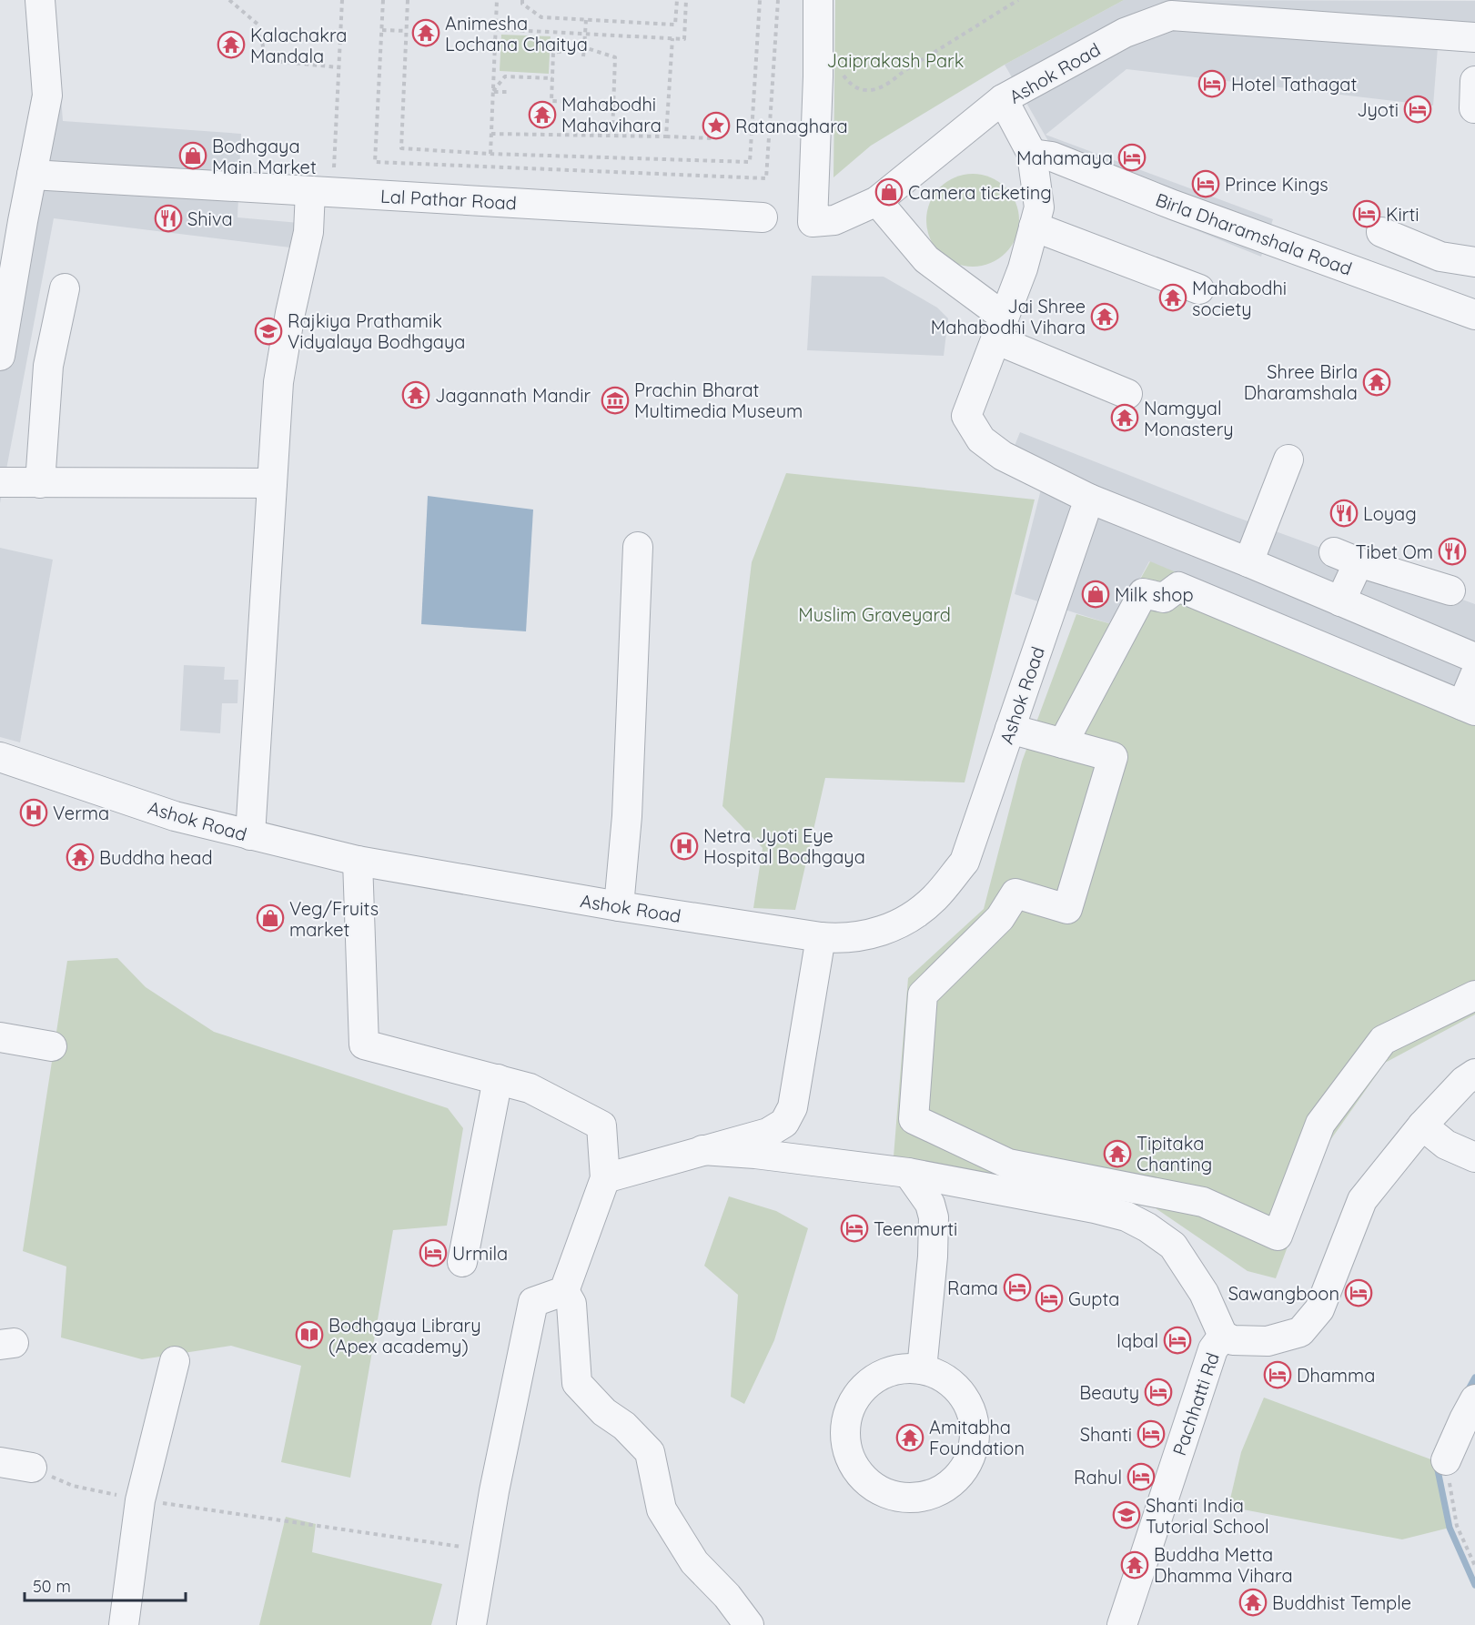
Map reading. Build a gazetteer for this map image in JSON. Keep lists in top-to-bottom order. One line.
{"streets":{"street":["Ashok Road","Lal Pathar Road","Birla Dharamshala Road","Pachhatti Rd"]},"crossings":[["Ashok Road","Birla Dharamshala Road"]],"parks":["Jaiprakash Park","Muslim Graveyard"],"places":{"temple":["Animesha Lochana Chaitya","Kalachakra Mandala","Mahabodhi Mahavihara","Mahabodhi society","Jai Shree Mahabodhi Vihara","Shree Birla Dharamshala","Jagannath Mandir","Namgyal Monastery","Buddha head","Tipitaka Chanting","Amitabha Foundation","Buddha Metta Dhamma Vihara","Buddhist Temple"],"hotel":["Hotel Tathagat","Jyoti","Mahamaya","Prince Kings","Kirti","Teenmurti","Urmila","Rama","Sawangboon","Gupta","Iqbal","Dhamma","Beauty","Shanti","Rahul"],"place":["Ratanaghara"],"shop":["Bodhgaya Main Market","Camera ticketing","Milk shop","Veg/Fruits market"],"restaurant":["Shiva","Loyag","Tibet Om"],"school or university":["Rajkiya Prathamik Vidyalaya Bodhgaya","Shanti India Tutorial School"],"museum":["Prachin Bharat Multimedia Museum"],"hospital":["Verma","Netra Jyoti Eye Hospital Bodhgaya"],"library":["Bodhgaya Library (Apex academy)"]},"scale_bar":"50 m"}
